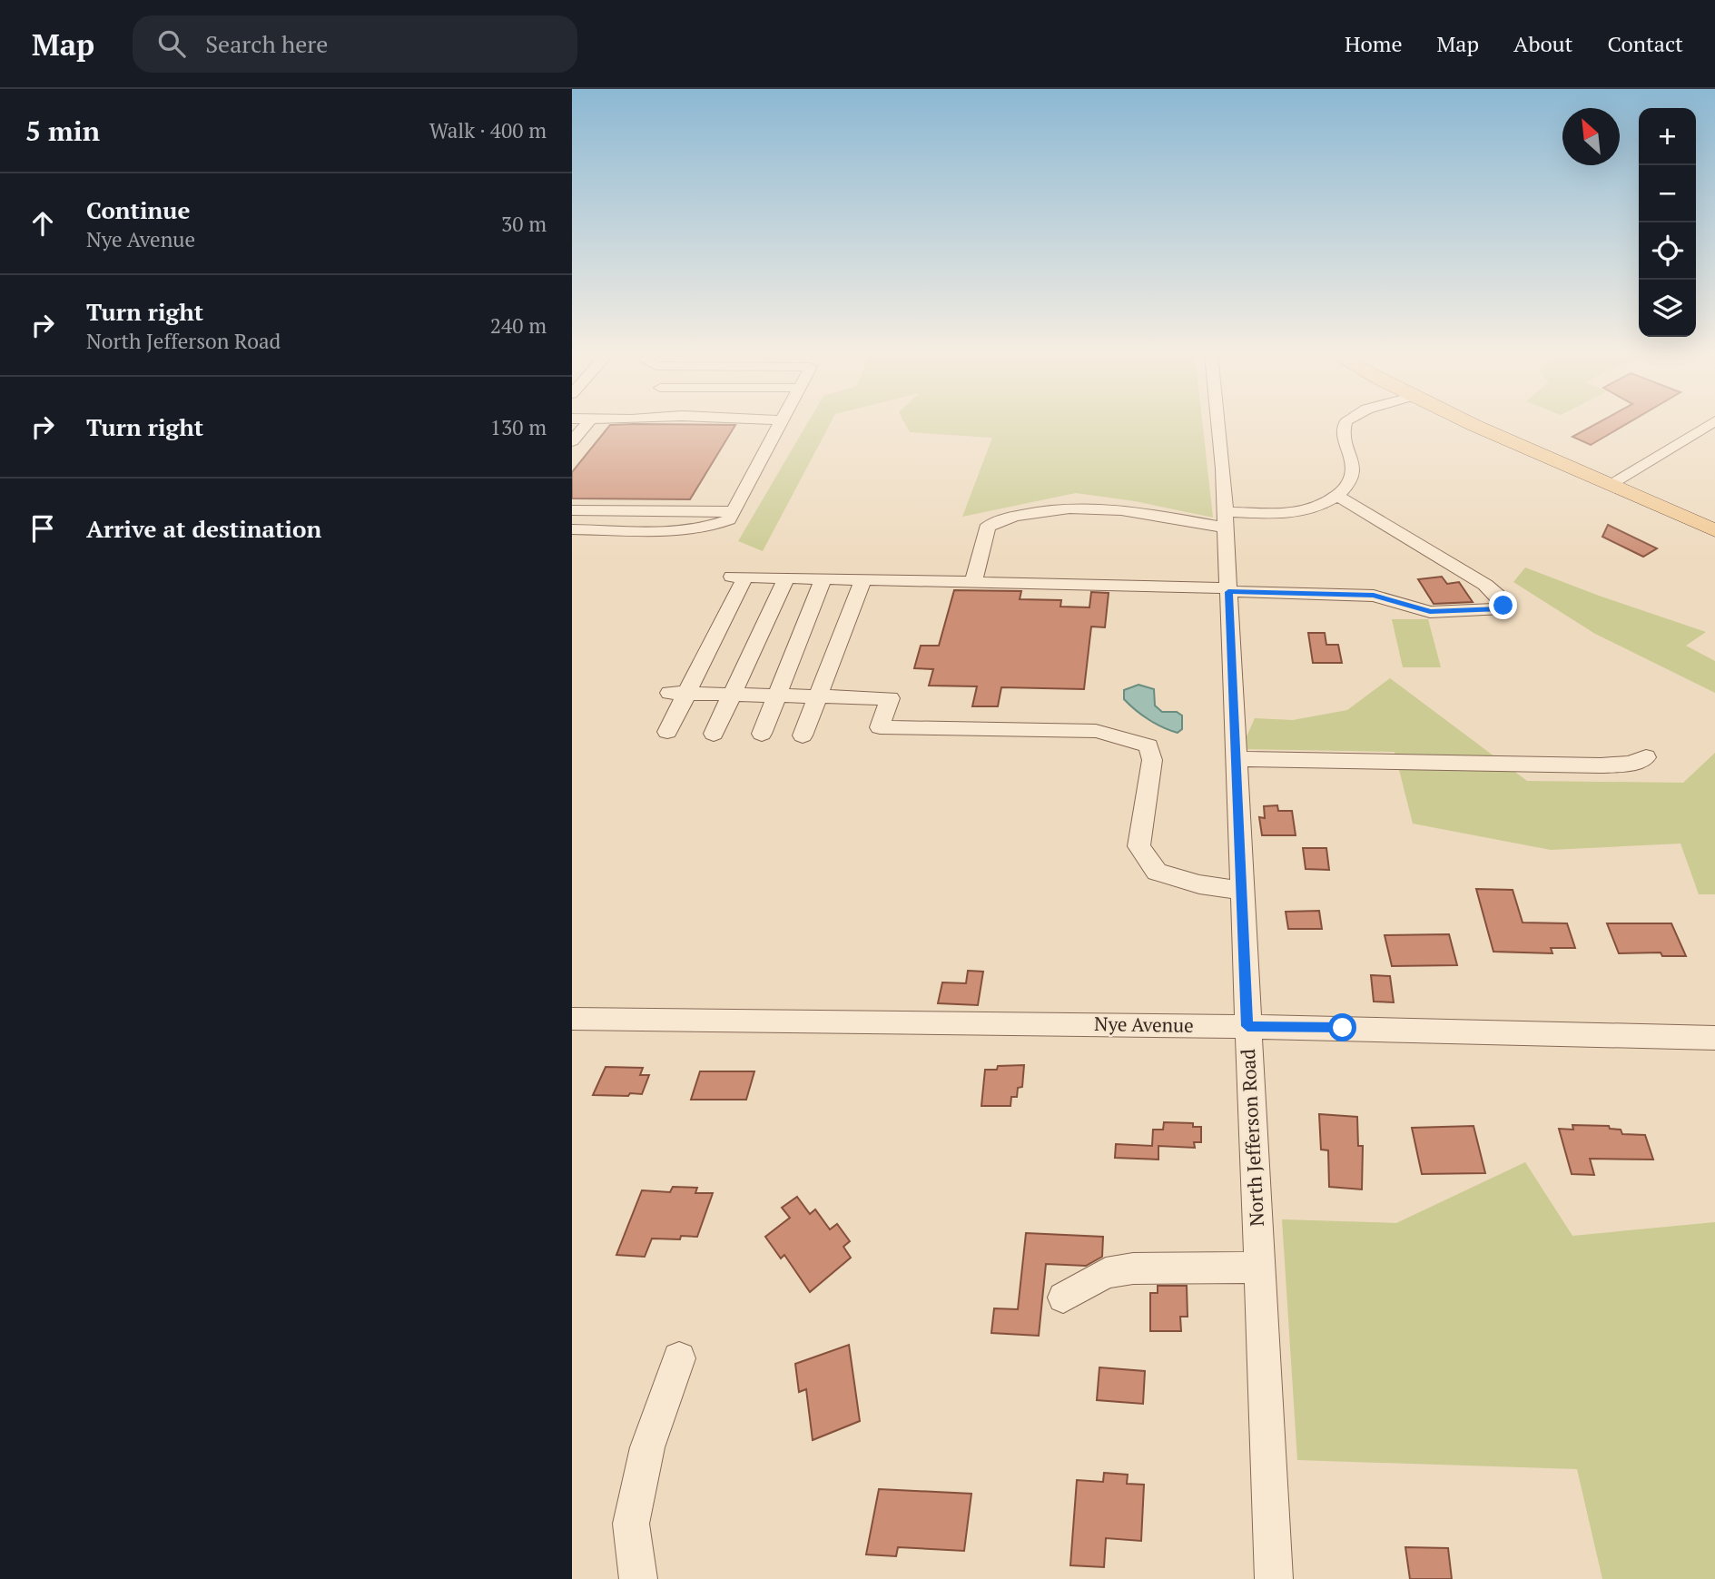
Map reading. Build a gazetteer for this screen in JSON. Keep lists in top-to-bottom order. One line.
{"streets":{"street":["Nye Avenue","North Jefferson Road"]},"crossings":[["Nye Avenue","North Jefferson Road"]],"north":"top left","page":{"header":"Map","search":"Search here","nav":["Home","Map","About","Contact"],"heading":["5 min","Walk · 400 m"],"map_buttons":["+","−"],"list":[["Continue","Nye Avenue","30 m"],["Turn right","North Jefferson Road","240 m"],["Turn right","130 m"],"Arrive at destination"]}}
